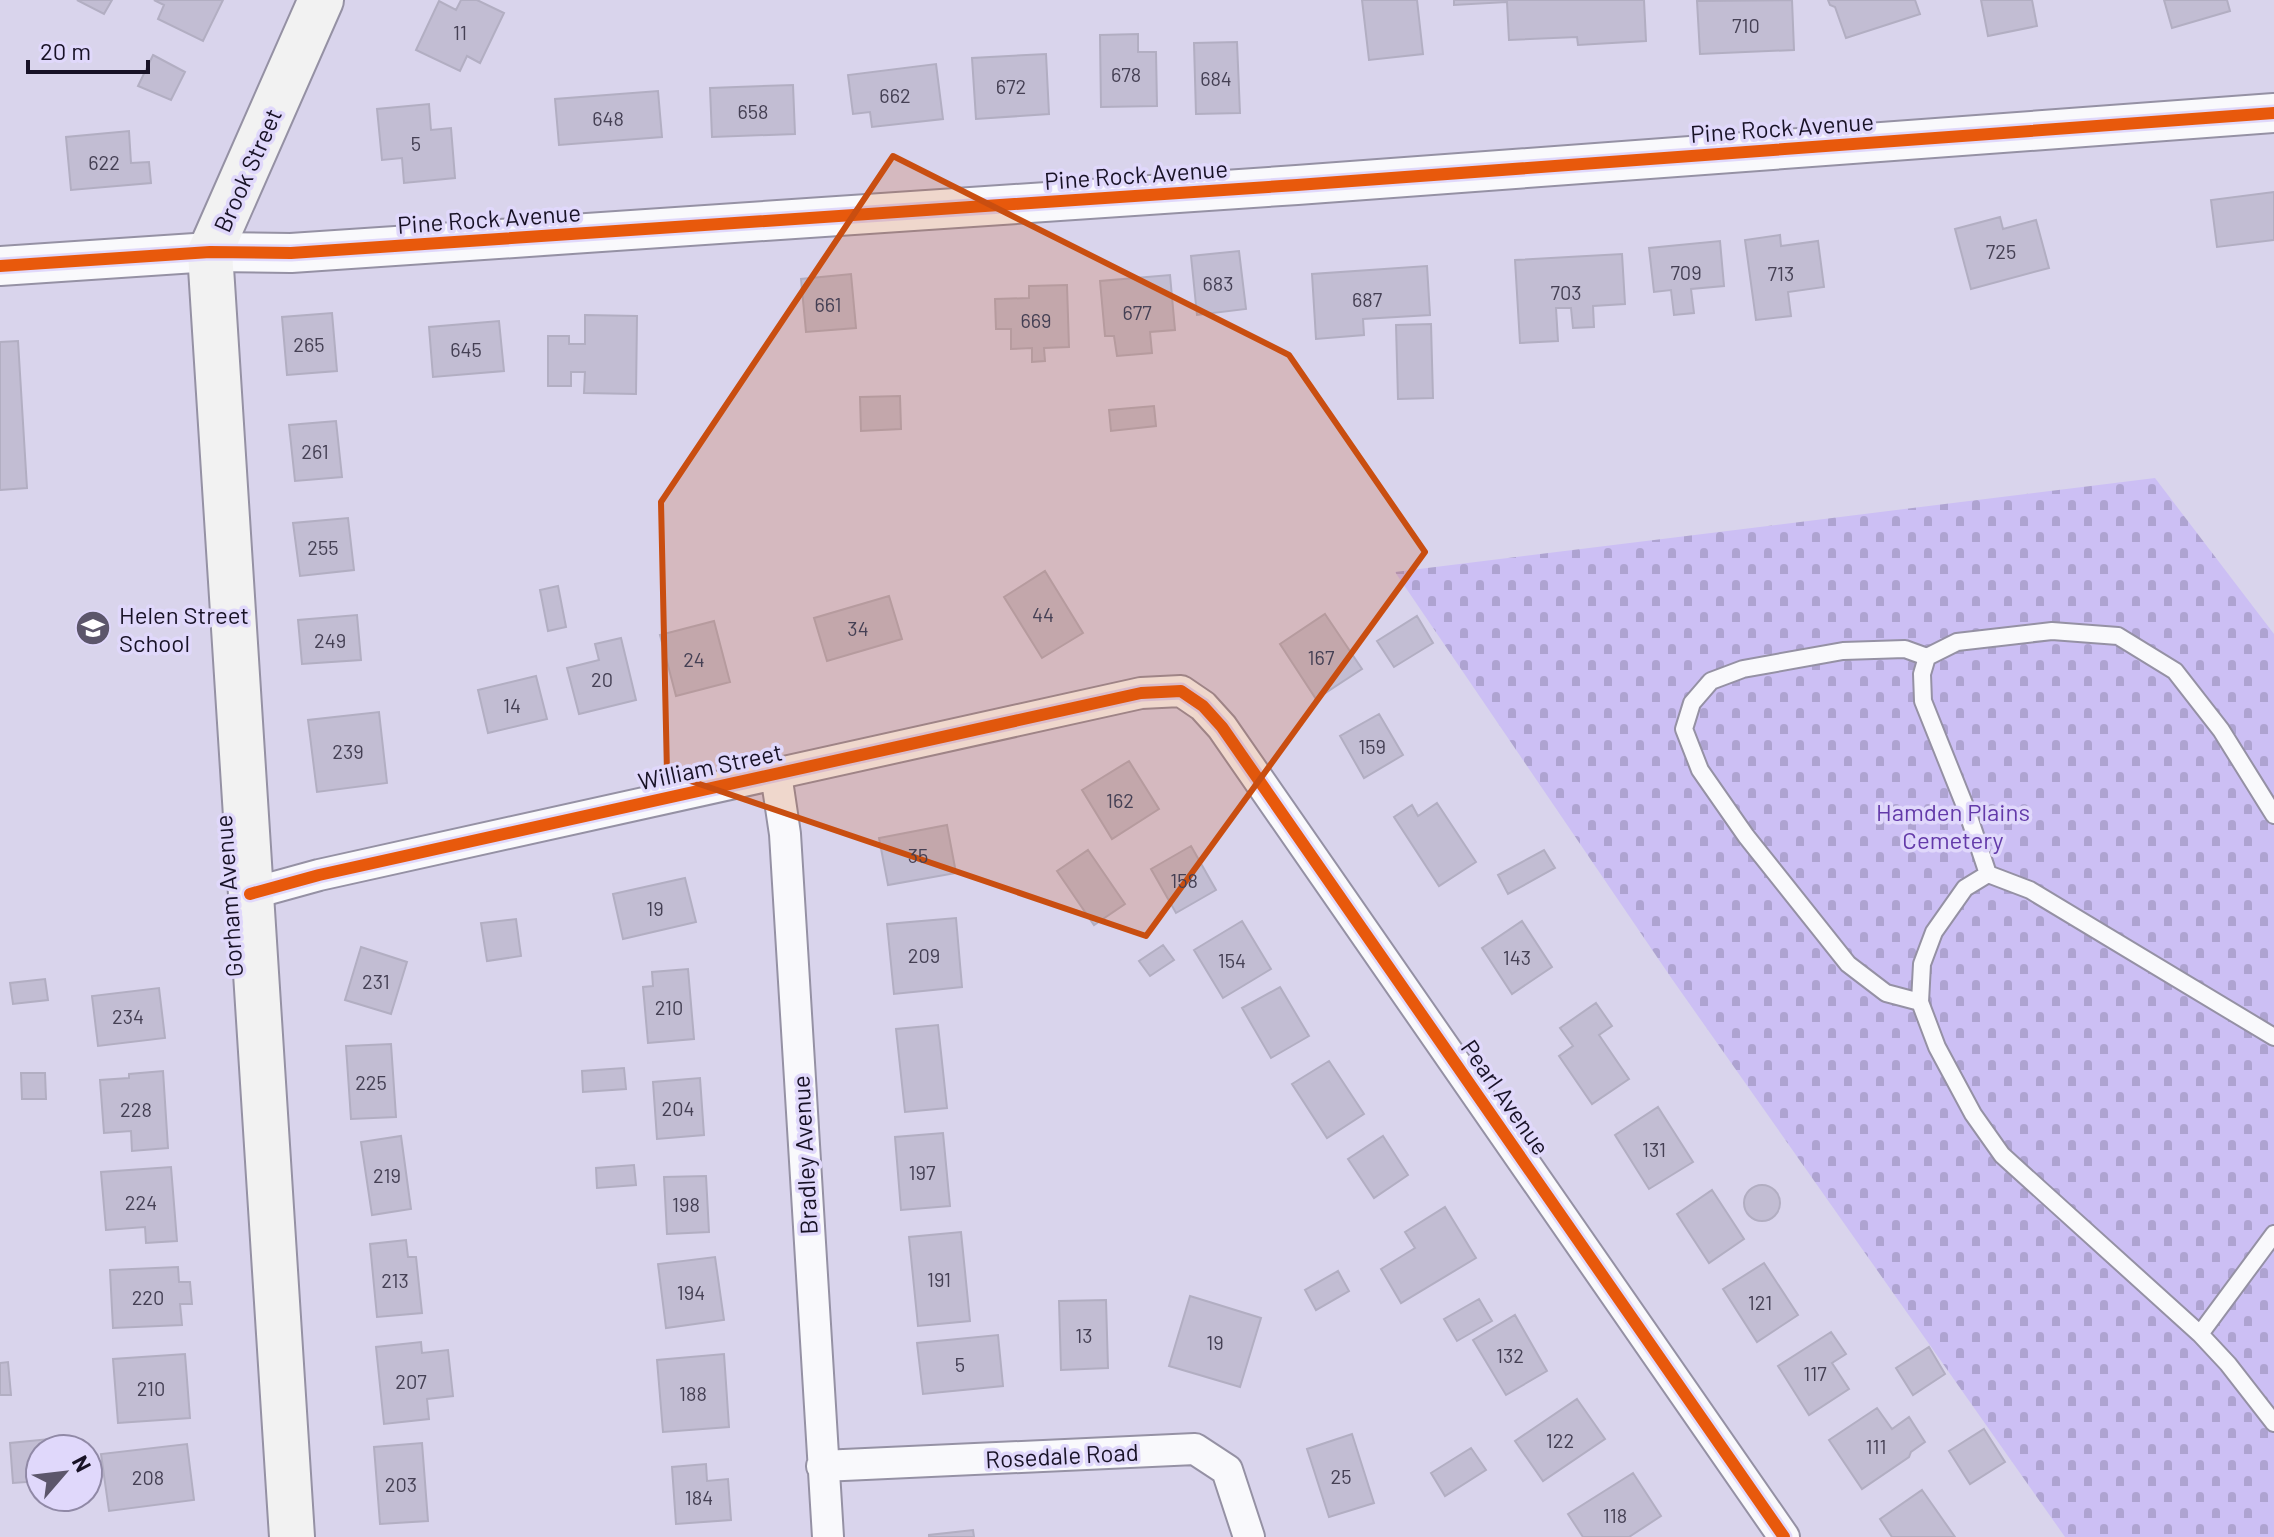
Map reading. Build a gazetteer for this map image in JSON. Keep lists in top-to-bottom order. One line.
{"streets":{"main road":["Brook Street","Gorham Avenue"],"street":["Pine Rock Avenue","William Street","Pearl Avenue","Bradley Avenue","Rosedale Road"]},"crossings":[["Pine Rock Avenue","Brook Street"],["Pine Rock Avenue","Gorham Avenue"],["Brook Street","Gorham Avenue"],["William Street","Gorham Avenue"],["William Street","Pearl Avenue"],["William Street","Bradley Avenue"],["Bradley Avenue","Rosedale Road"]],"parks":["Hamden Plains Cemetery"],"places":{"school or university":["Helen Street School"]},"house_numbers":["710","11","678","684","672","662","658","648","5","622","725","709","713","683","703","687","661","677","669","265","645","261","255","44","34","249","167","24","20","14","159","239","162","35","158","19","209","143","154","231","210","234","225","204","228","131","197","219","224","198","191","213","194","220","121","13","19","132","5","117","207","210","188","122","111","25","208","203","184","118"],"scale_bar":"20 m","north":"top right"}
